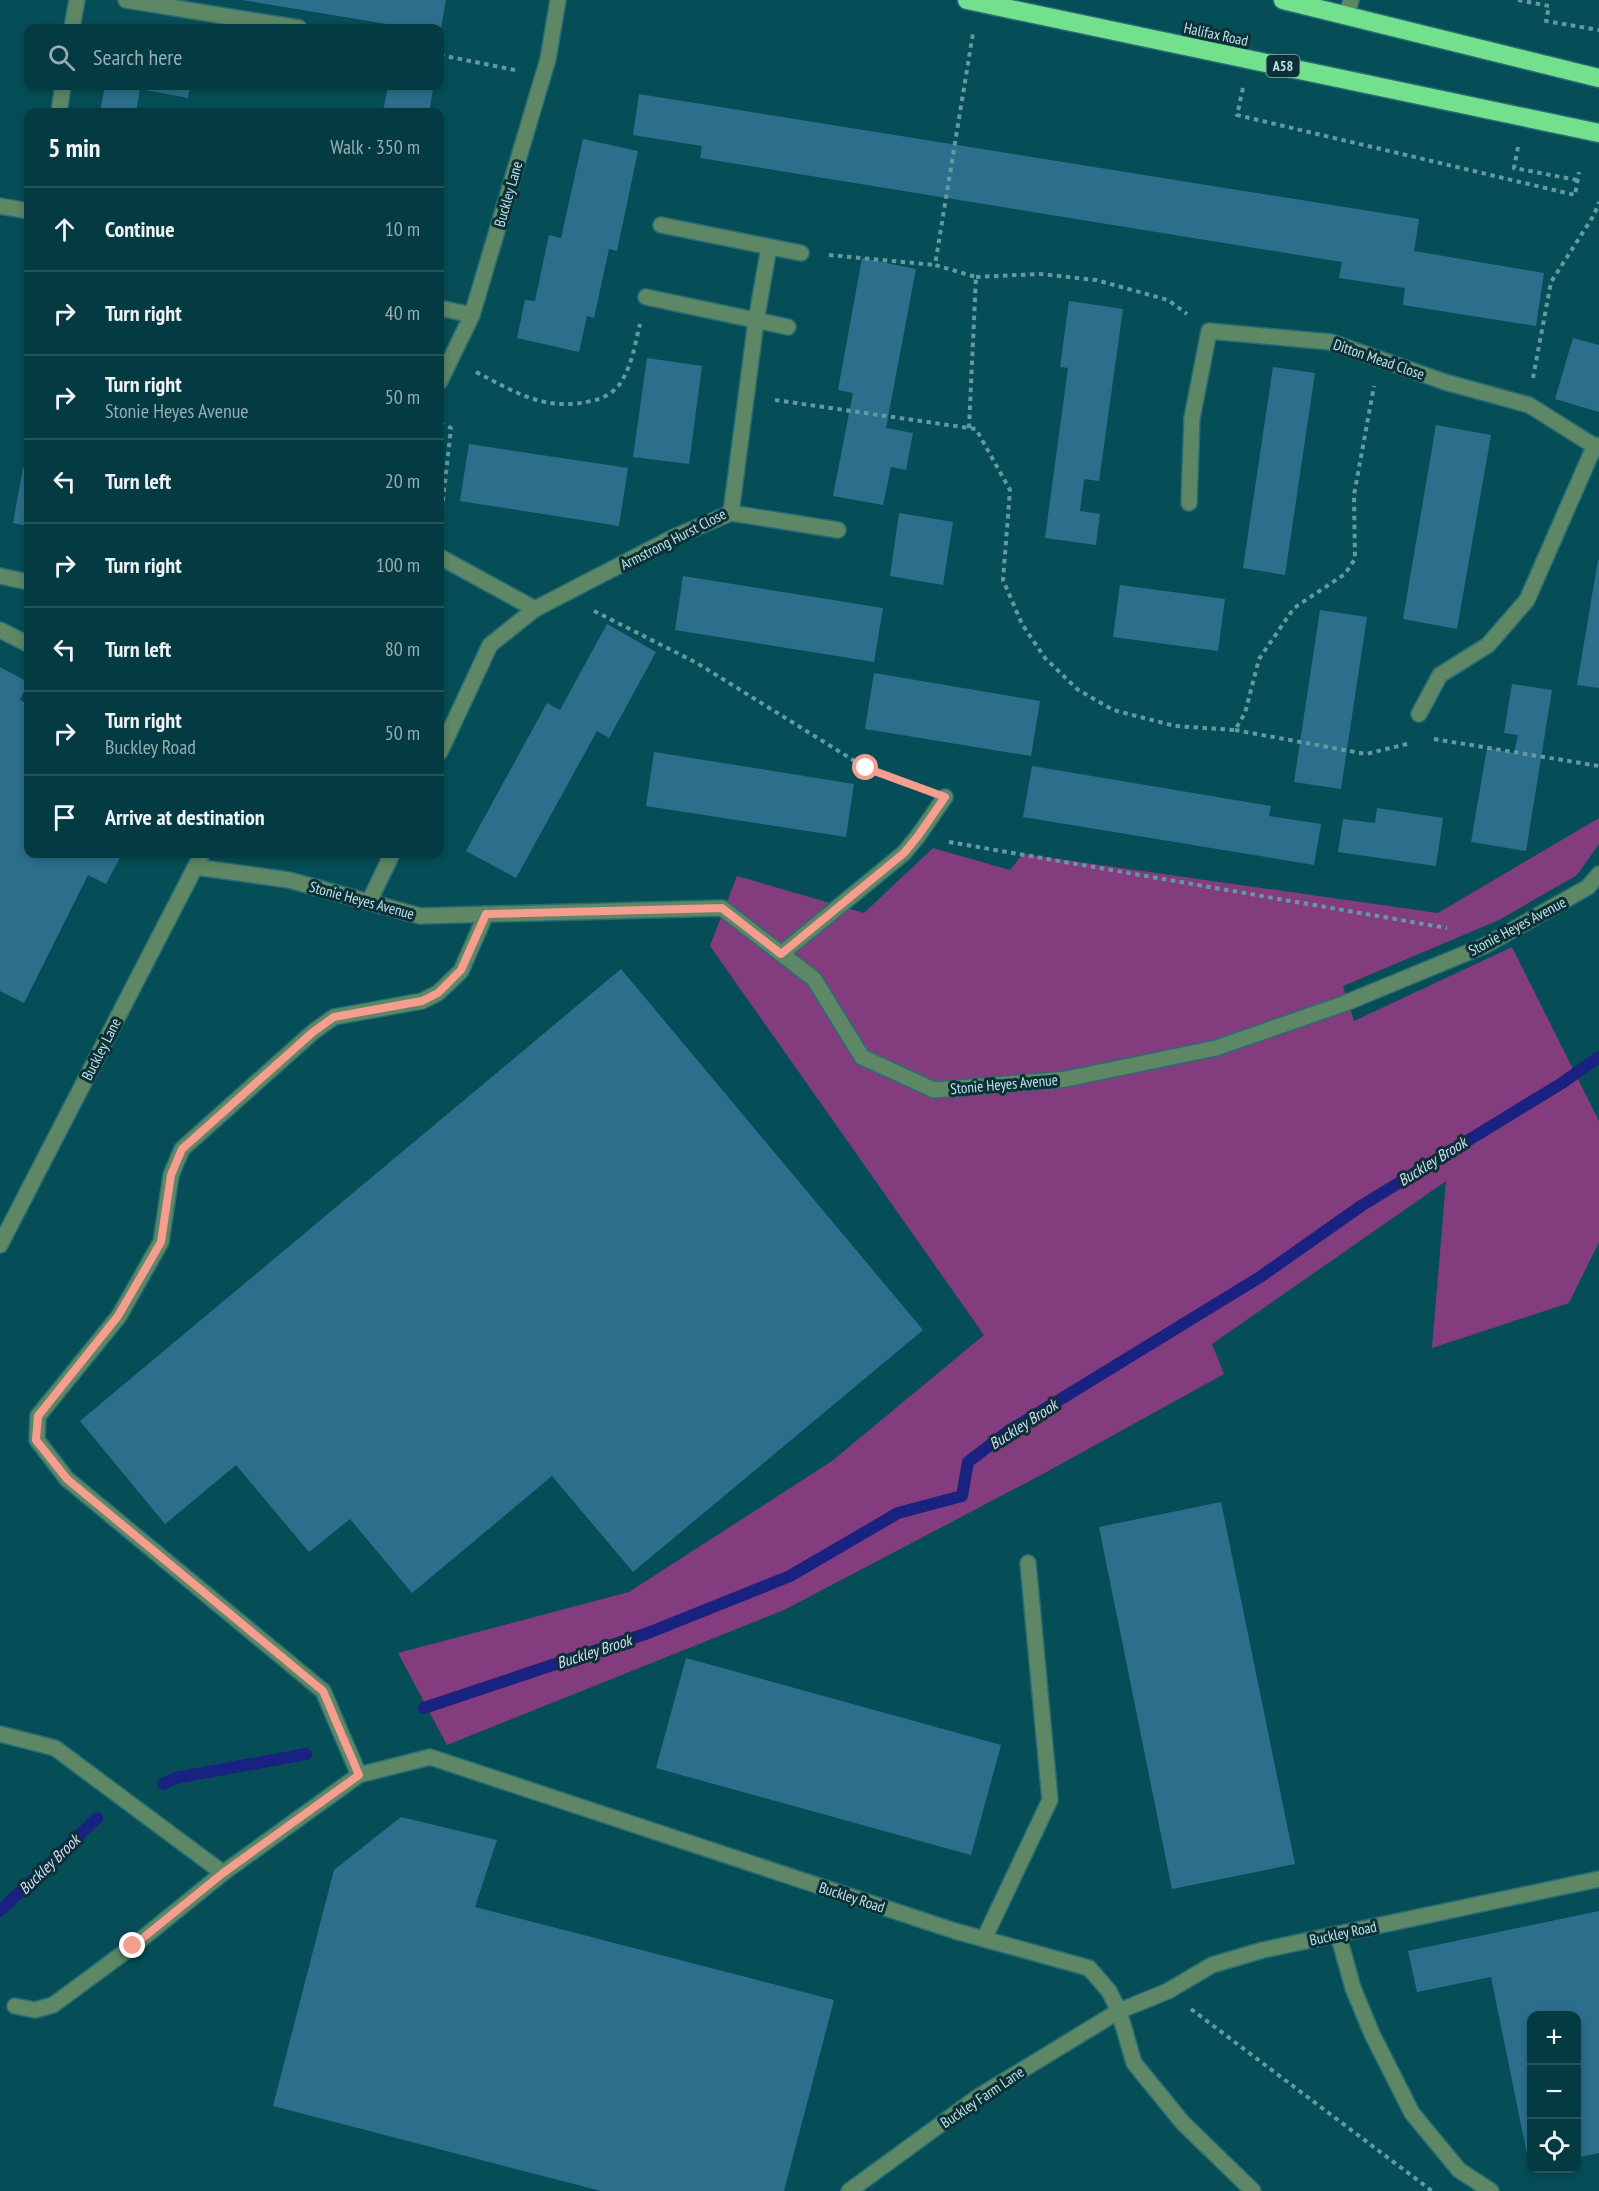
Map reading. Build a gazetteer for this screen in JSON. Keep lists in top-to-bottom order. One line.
{"streets":{"highway":["Halifax Road","A58"],"street":["Buckley Lane","Ditton Mead Close","Armstrong Hurst Close","Stonie Heyes Avenue","Buckley Road","Buckley Farm Lane"]},"crossings":[["Buckley Lane","Stonie Heyes Avenue"],["Buckley Road","Buckley Farm Lane"]],"water":["Buckley Brook"],"page":{"search":"Search here","heading":["5 min","Walk · 350 m"],"list":[["Continue","10 m"],["Turn right","40 m"],["Turn right","Stonie Heyes Avenue","50 m"],["Turn left","20 m"],["Turn right","100 m"],["Turn left","80 m"],["Turn right","Buckley Road","50 m"],"Arrive at destination"],"map_buttons":["+","−"]}}
